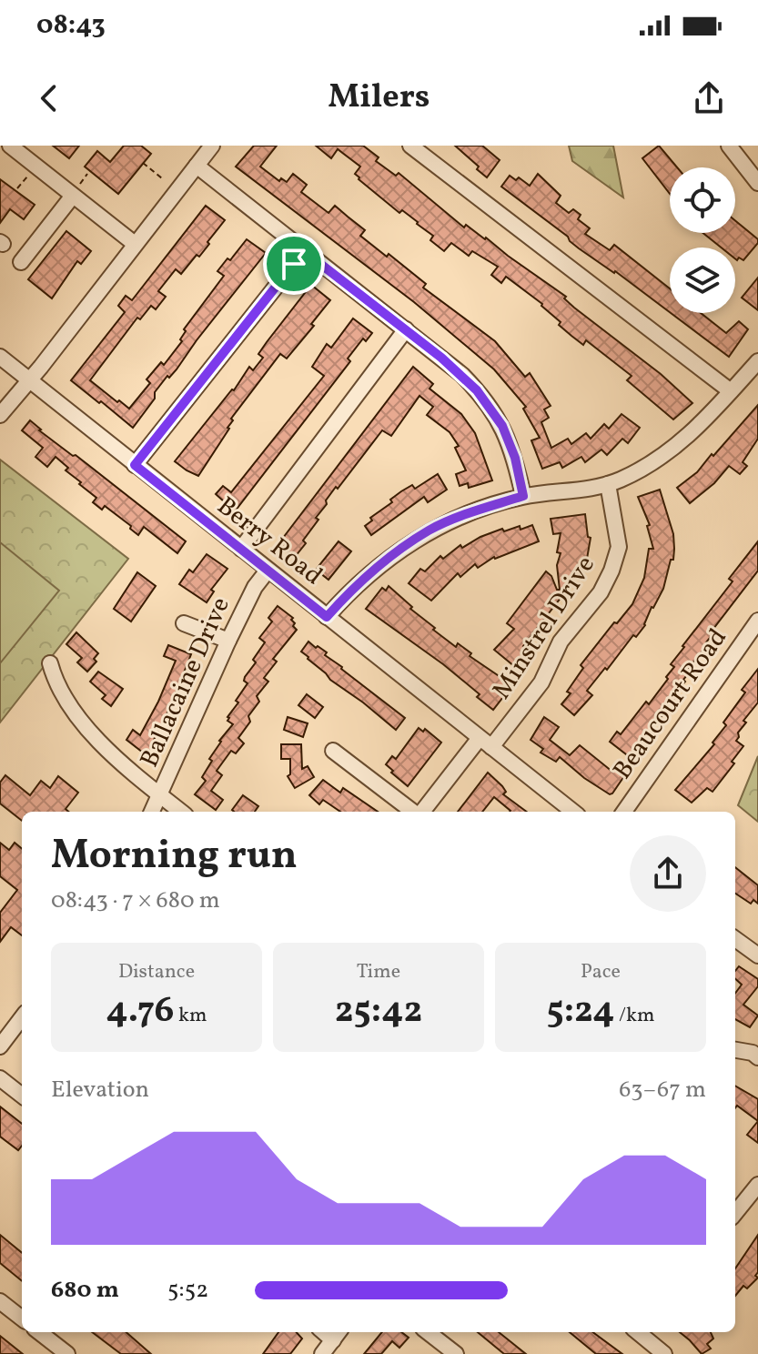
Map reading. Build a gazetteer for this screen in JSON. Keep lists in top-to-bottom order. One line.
{"streets":{"street":["Berry Road","Minstrel Drive","Ballacaine Drive","Beaucourt Road"]},"crossings":[["Berry Road","Minstrel Drive"],["Berry Road","Ballacaine Drive"]],"page":{"status":"08:43","header":"Milers","heading":["Morning run","08:43 · 7 × 680 m"],"stats":[["Distance","4.76 km"],["Time","25:42"],["Pace","5:24 /km"]],"chart":["Elevation","63–67 m"],"list":[{"name":"680 m","note":"5:52"}]}}
